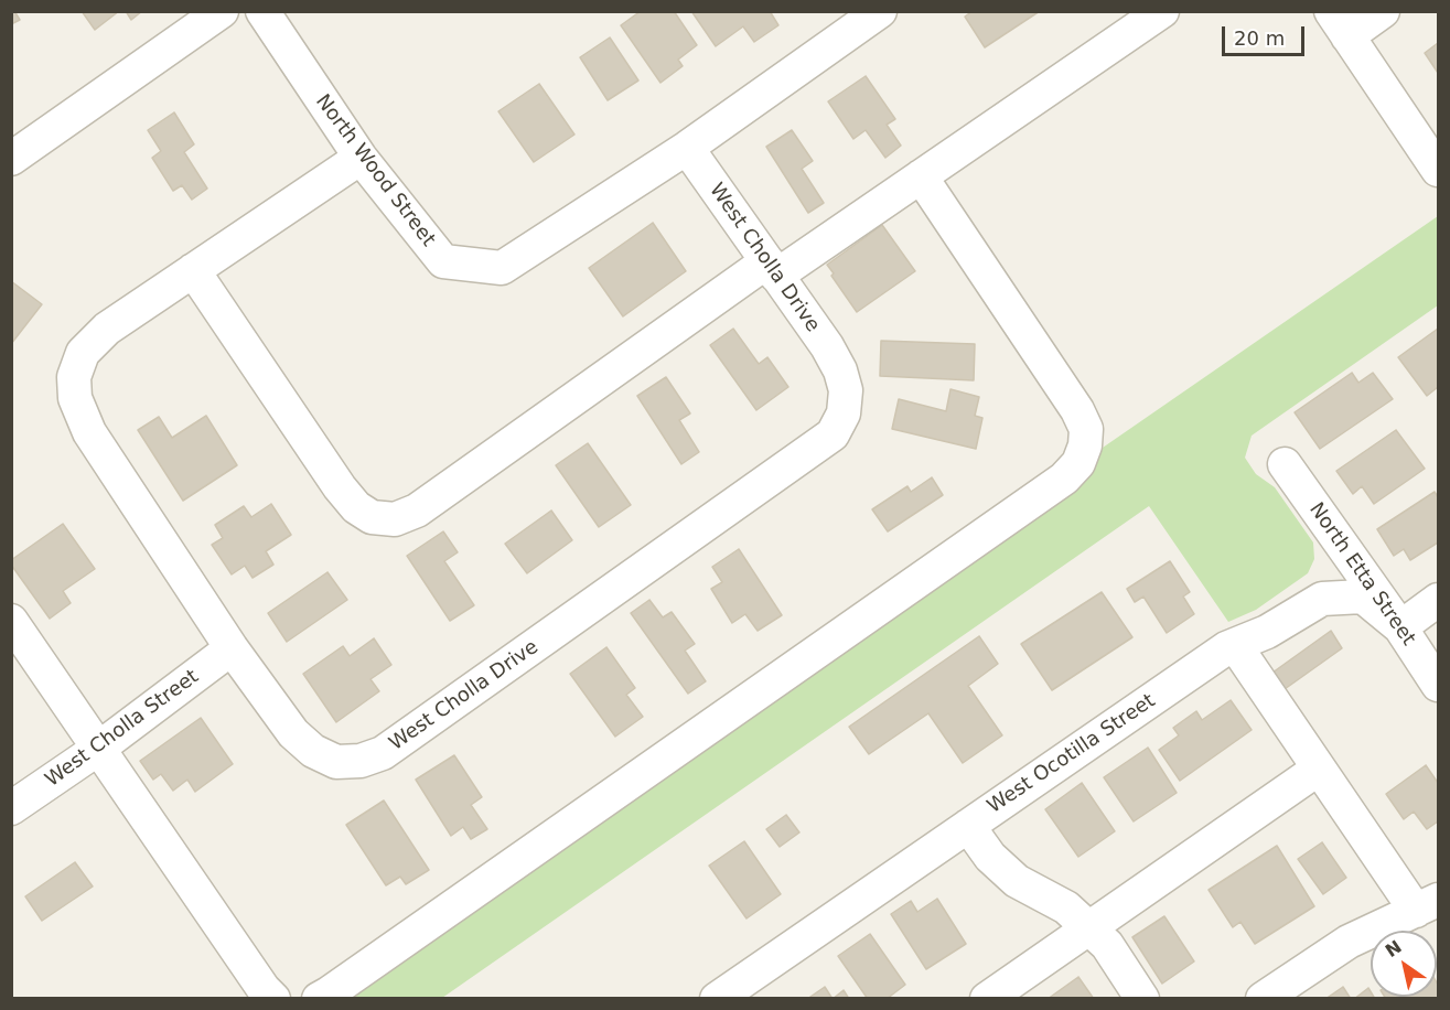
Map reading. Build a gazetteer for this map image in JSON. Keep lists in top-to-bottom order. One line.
{"streets":{"street":["North Wood Street","West Cholla Drive","North Etta Street","West Cholla Street","West Ocotilla Street"]},"crossings":[["North Wood Street","West Cholla Drive"],["West Cholla Drive","West Cholla Street"],["North Etta Street","West Ocotilla Street"]],"scale_bar":"20 m","north":"top left"}
